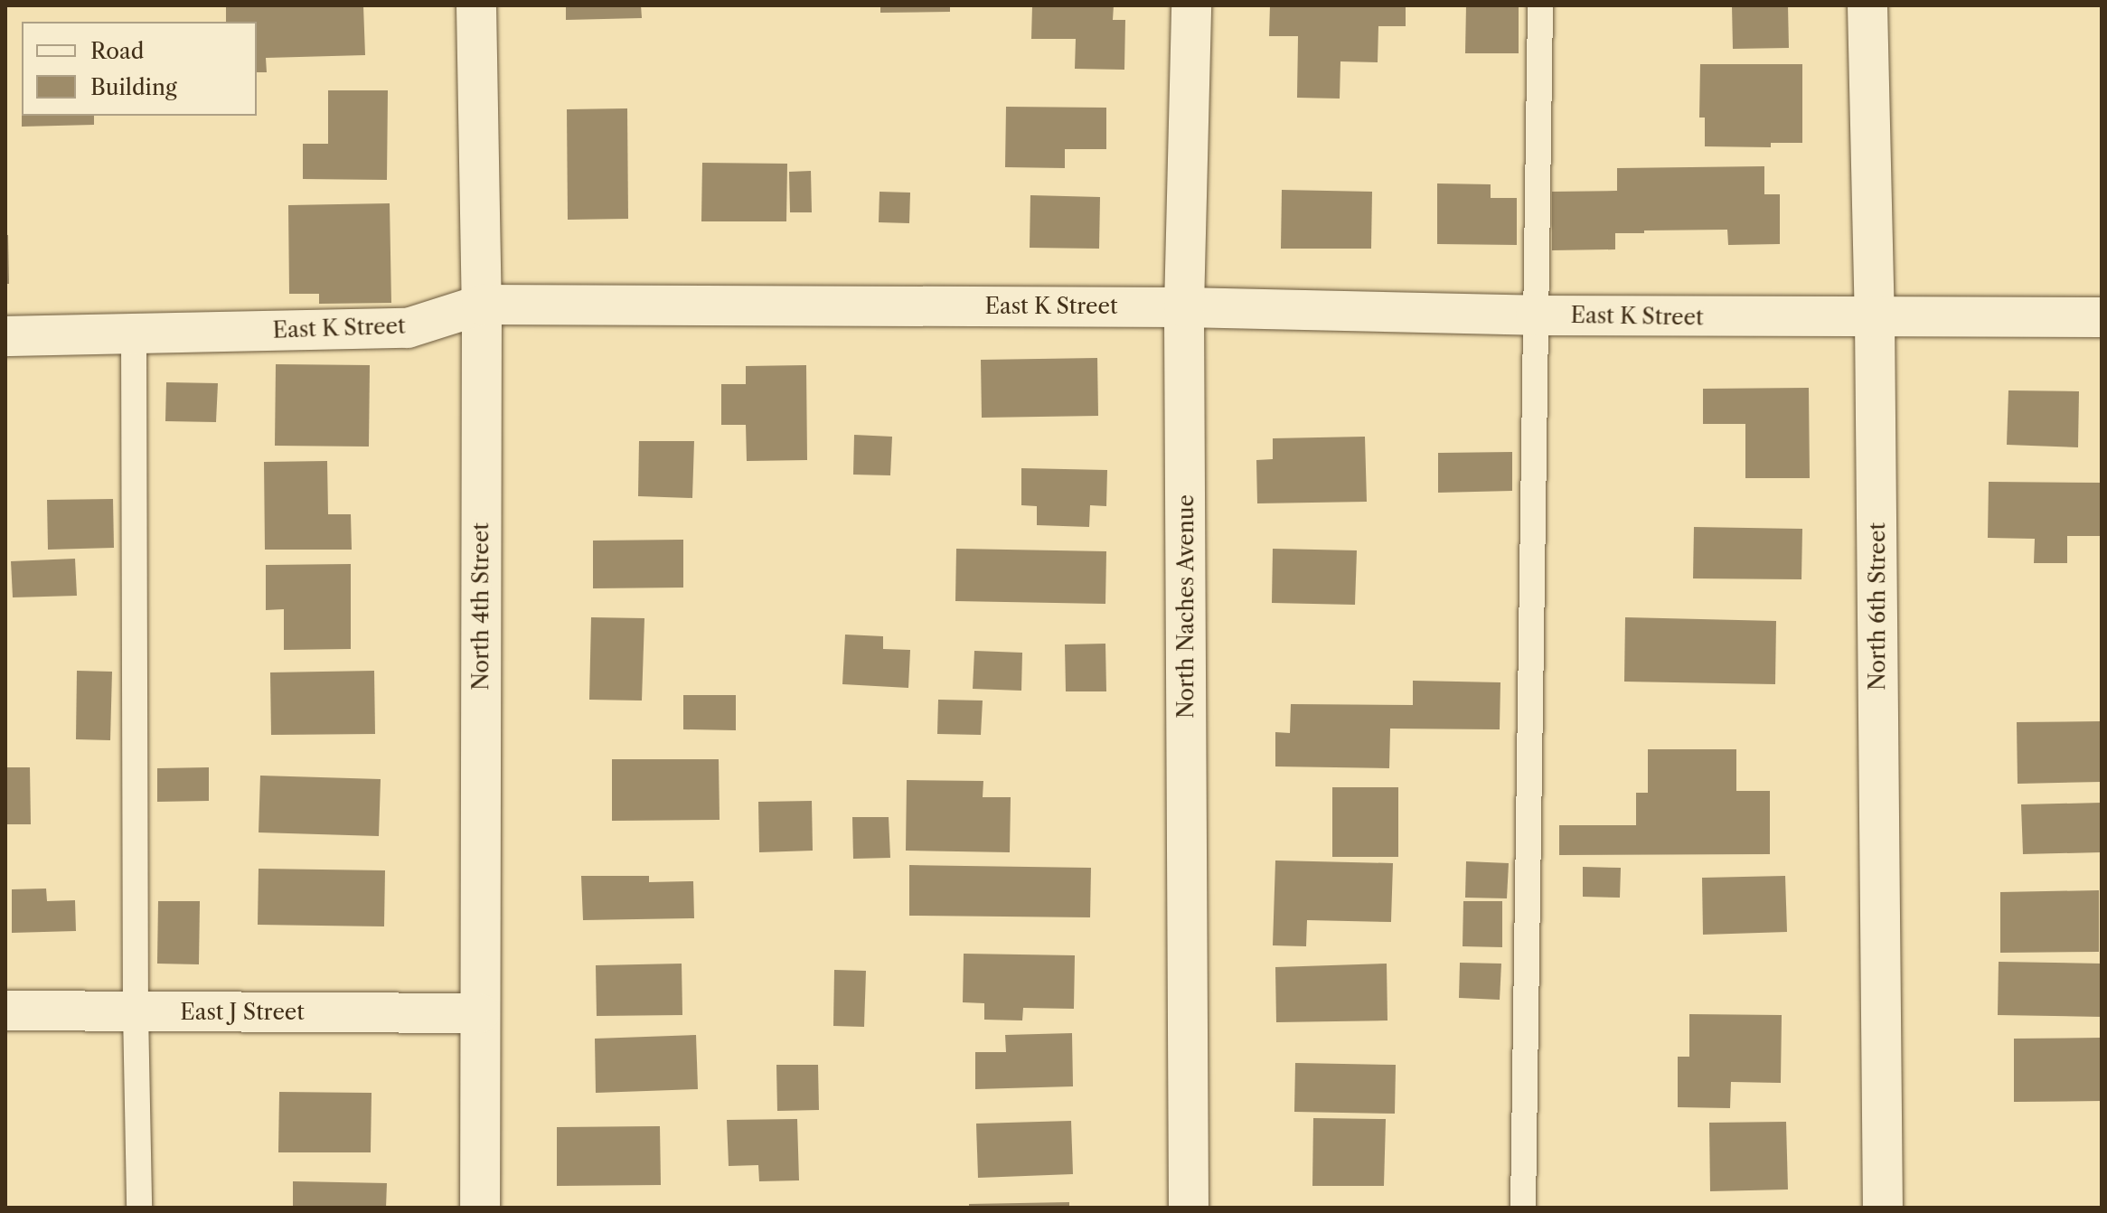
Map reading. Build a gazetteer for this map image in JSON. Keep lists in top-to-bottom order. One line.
{"streets":{"street":["East K Street","North 4th Street","North Naches Avenue","North 6th Street","East J Street"]},"crossings":[["East K Street","North 4th Street"],["East K Street","North Naches Avenue"],["East K Street","North 6th Street"],["North 4th Street","East J Street"]],"legend":["Road","Building"]}
